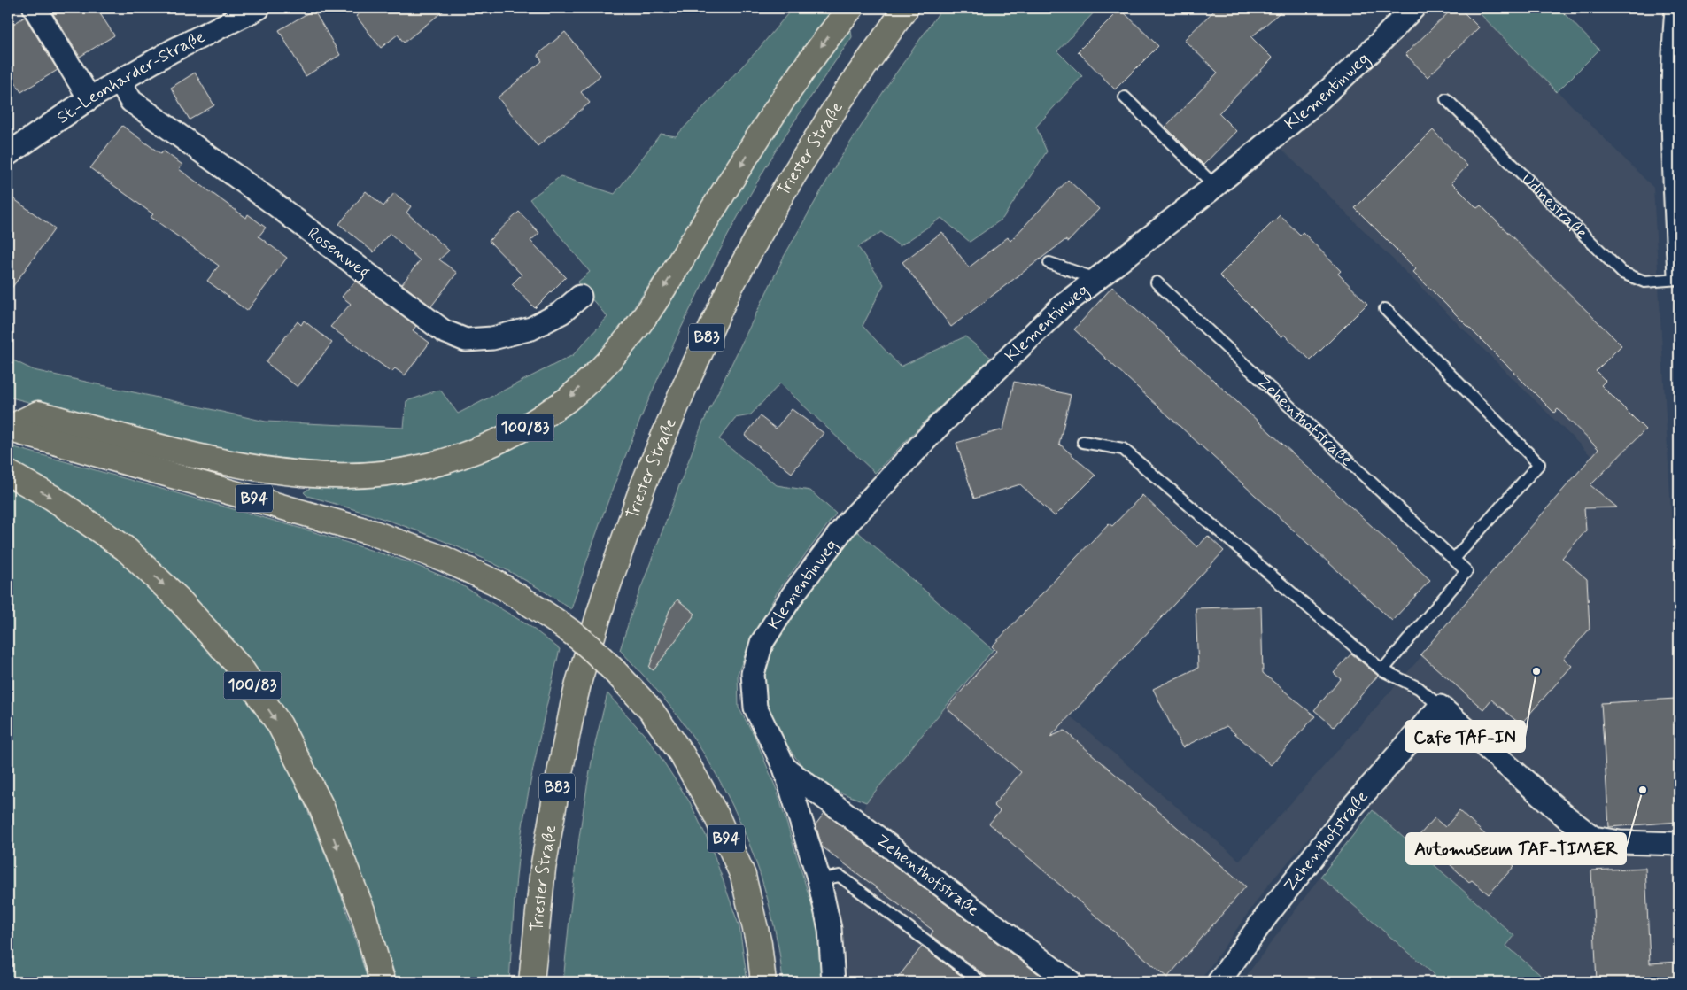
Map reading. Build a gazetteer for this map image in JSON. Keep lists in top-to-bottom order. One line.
{"streets":{"main road":["Triester Straße","B83","100/83","B94"],"street":["St.-Leonharder-Straße","Klementinweg","Rosenweg","Zehenthofstraße"],"lane":["Udinestraße"]},"crossings":[["St.-Leonharder-Straße","Rosenweg"],["Klementinweg","Zehenthofstraße"],["100/83","B94"]],"places":["Cafe TAF-IN","Automuseum TAF-TIMER"]}
